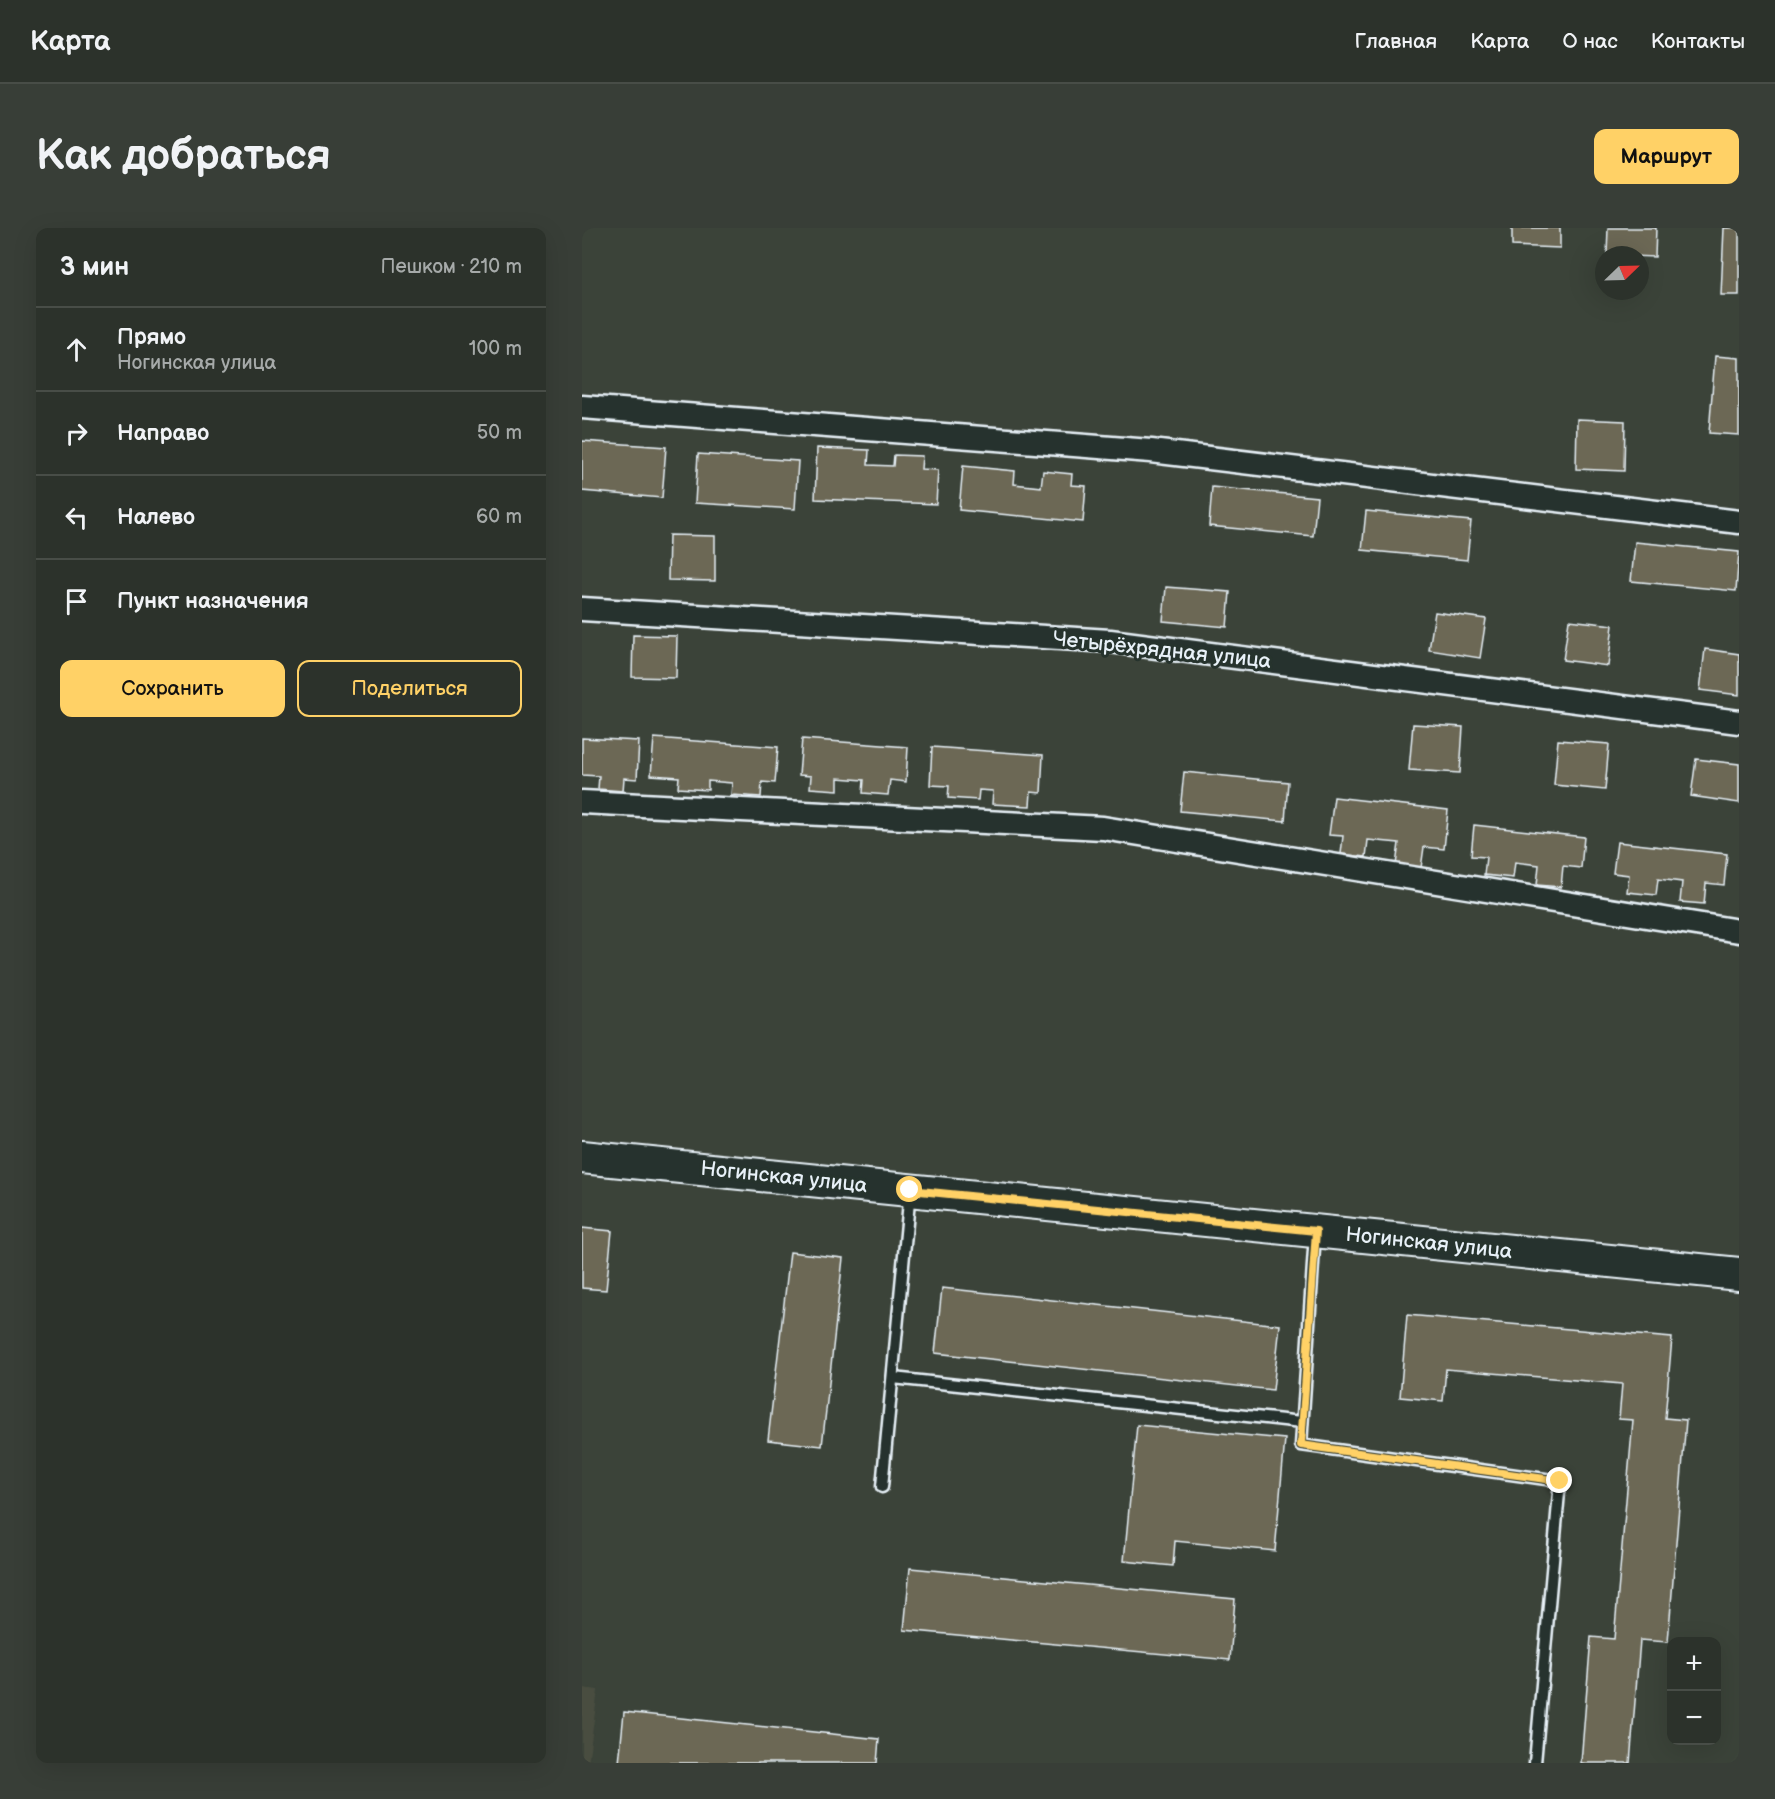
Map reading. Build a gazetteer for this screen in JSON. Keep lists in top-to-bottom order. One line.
{"streets":{"street":["Четырёхрядная улица","Ногинская улица"]},"north":"top right","page":{"header":"Карта","nav":["Главная","Карта","О нас","Контакты"],"buttons":["Маршрут",["Сохранить","Поделиться"]],"title":"Как добраться","heading":["3 мин","Пешком · 210 m"],"list":[["Прямо","Ногинская улица","100 m"],["Направо","50 m"],["Налево","60 m"],"Пункт назначения"],"map_buttons":["+","−"]}}
